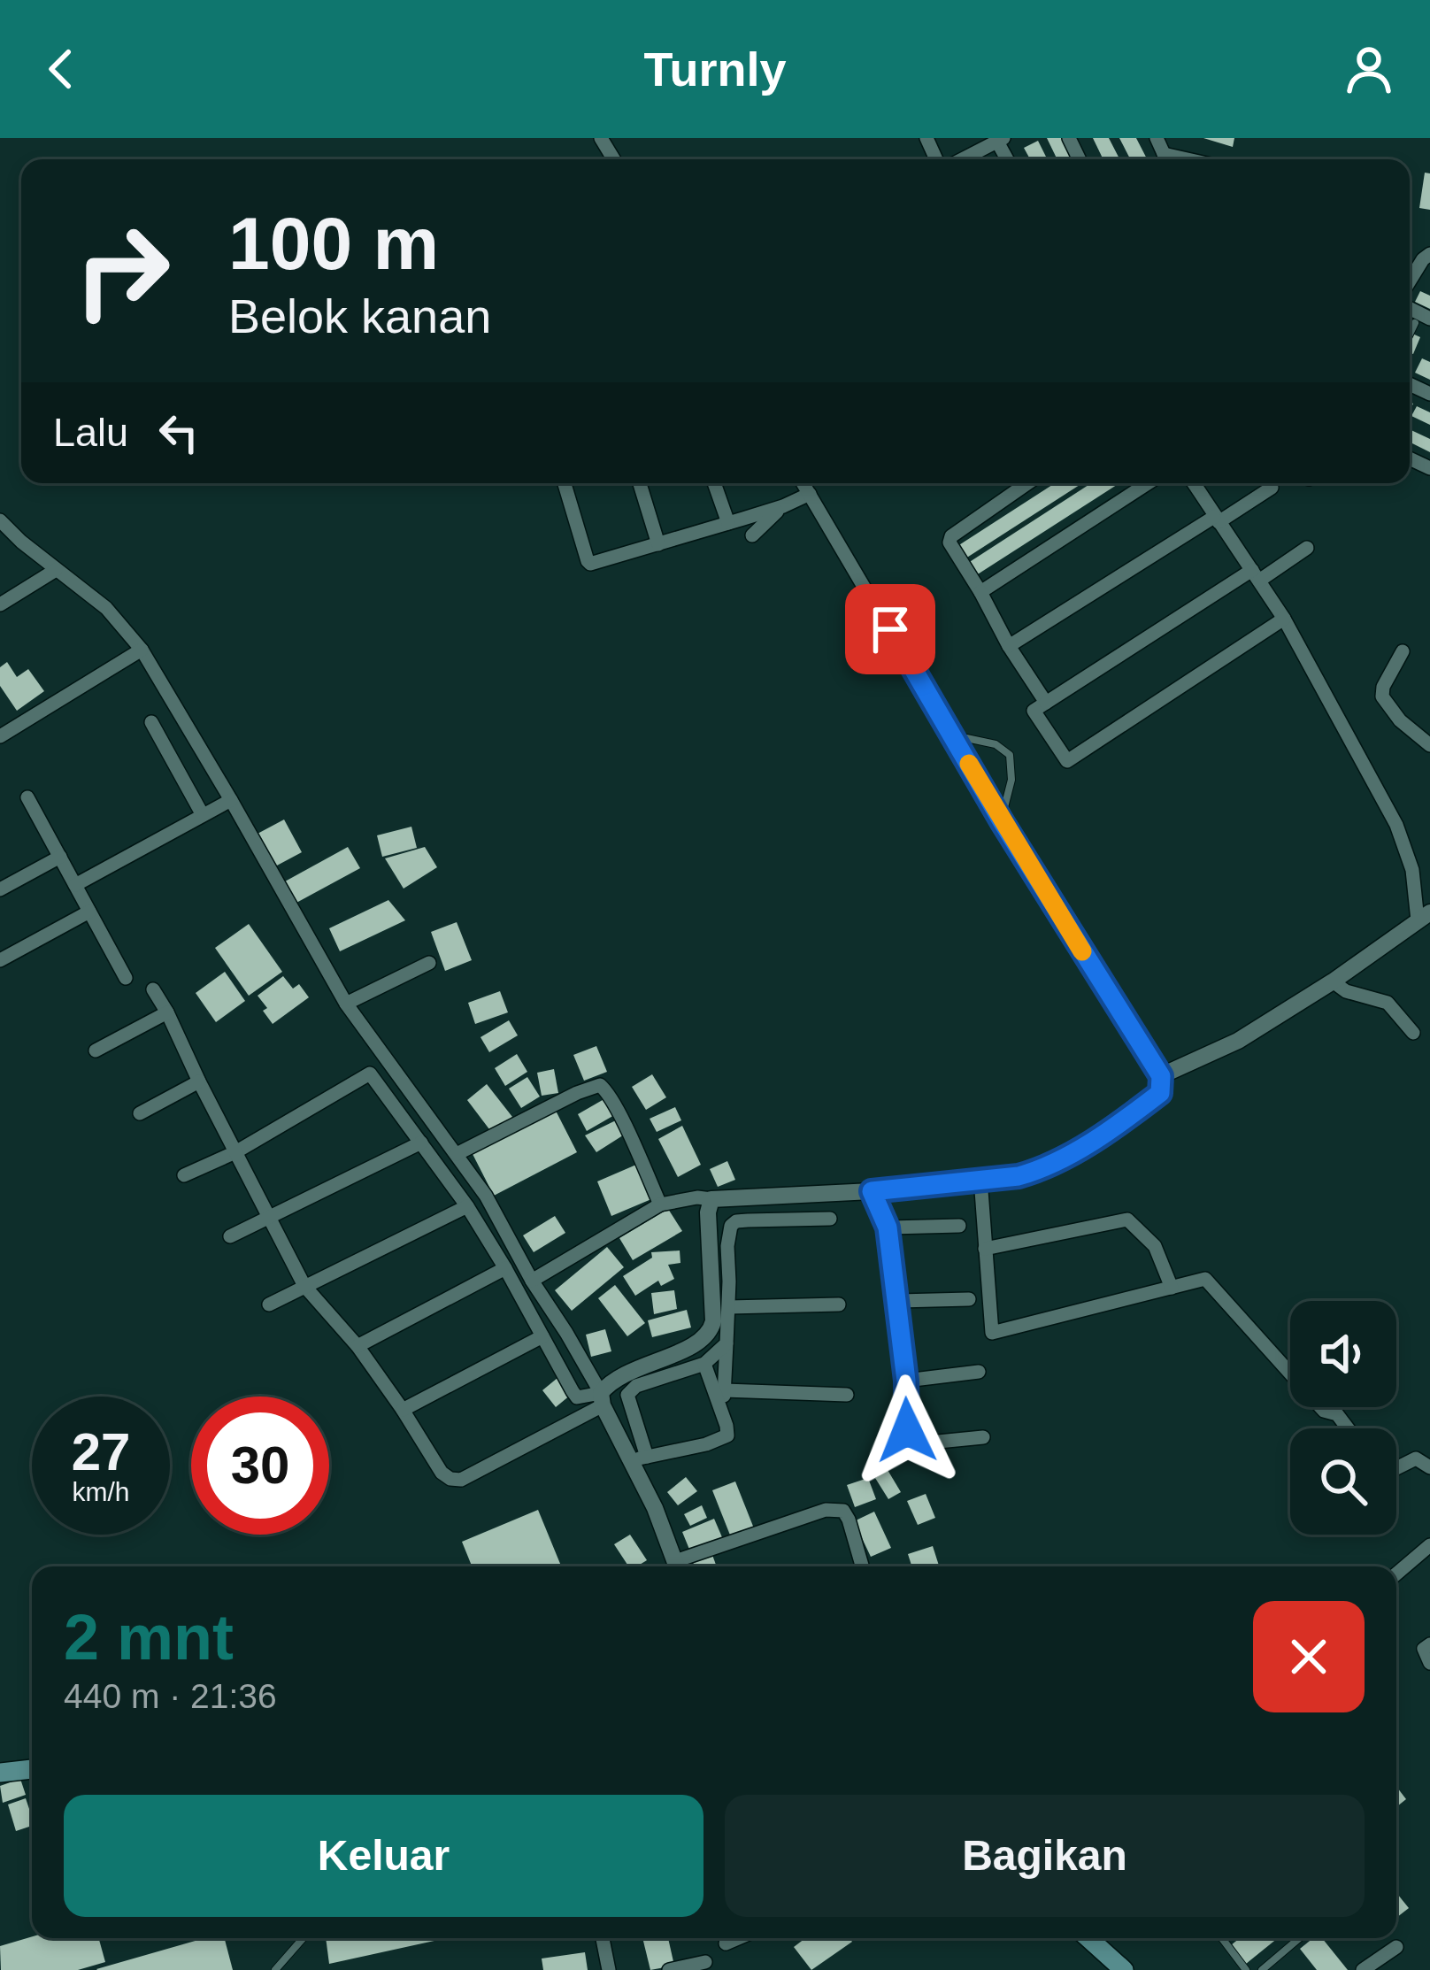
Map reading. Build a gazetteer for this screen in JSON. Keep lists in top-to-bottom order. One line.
{"page":{"header":"Turnly","turn":["100 m","Belok kanan"],"then":"Lalu","speed":"27 km/h","limit":"30","heading":["2 mnt","440 m · 21:36"],"buttons":["Keluar","Bagikan"]}}
